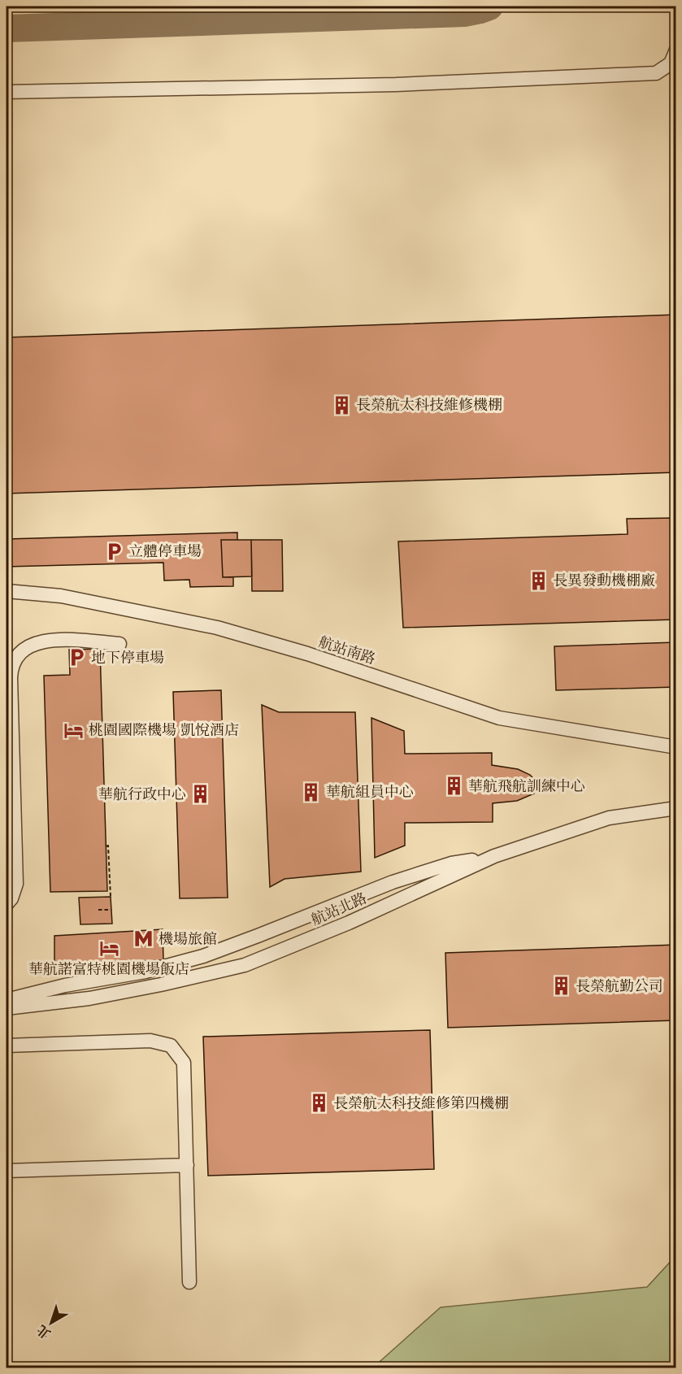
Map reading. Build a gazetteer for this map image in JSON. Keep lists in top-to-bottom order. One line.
{"streets":{"street":["航站南路","航站北路"]},"places":{"building":["長榮航太科技維修機棚","長異發動機棚廠","華航飛航訓練中心","華航組員中心","華航行政中心","長榮航勤公司","長榮航太科技維修第四機棚"],"parking":["立體停車場","地下停車場"],"hotel":["桃園國際機場 凱悅酒店","華航諾富特桃園機場飯店"],"metro station":["機場旅館"]},"north":"bottom left"}
